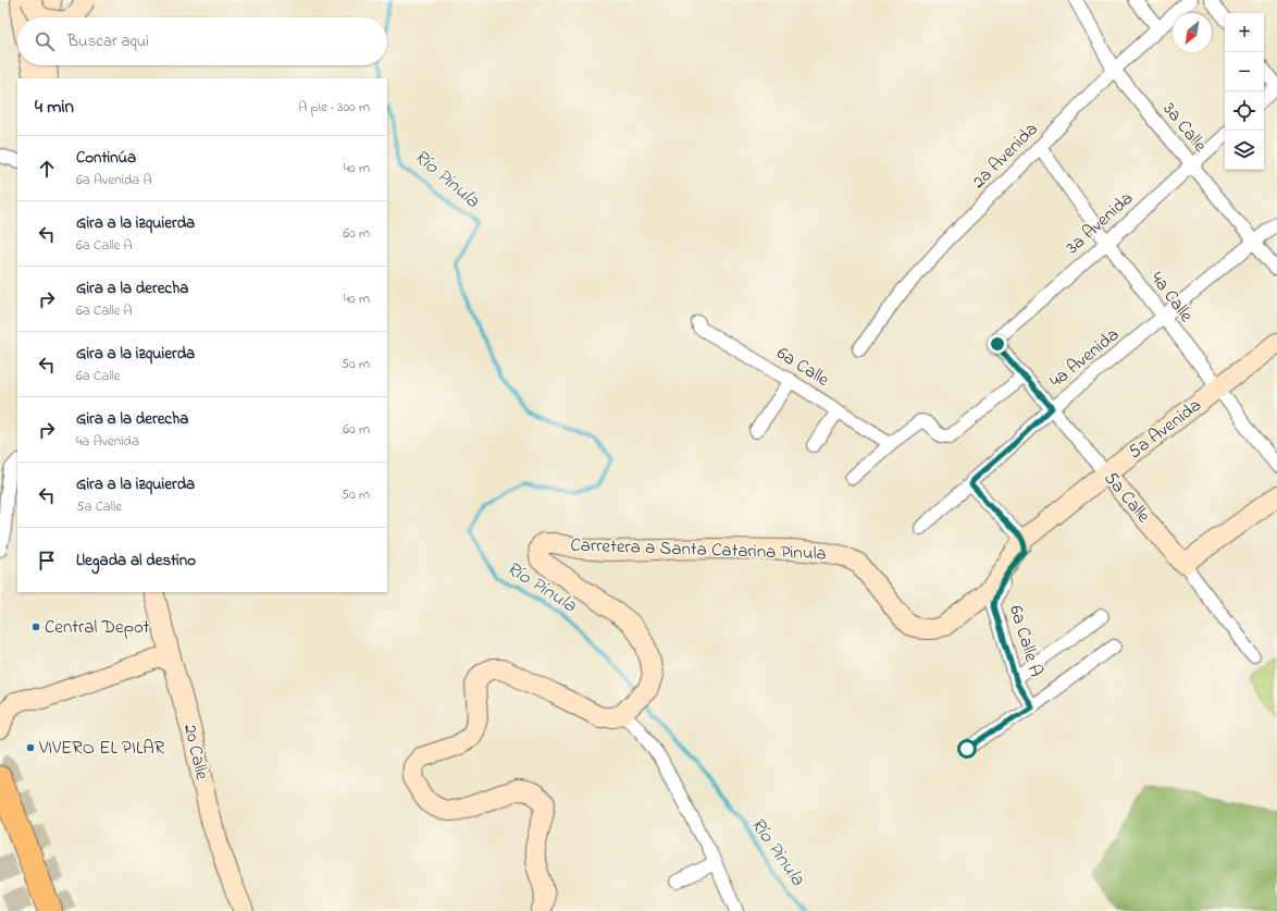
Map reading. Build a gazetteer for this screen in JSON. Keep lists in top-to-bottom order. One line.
{"streets":{"street":["3a Calle","2a Avenida","3a Avenida","4a Calle","4a Avenida","6a Calle","5a Avenida","5a Calle","Carretera a Santa Catarina Pinula","6a Calle A","20 Calle"]},"crossings":[["3a Calle","2a Avenida"],["3a Calle","3a Avenida"],["3a Calle","4a Avenida"],["2a Avenida","4a Calle"],["3a Avenida","4a Calle"],["3a Avenida","5a Calle"],["4a Calle","4a Avenida"],["4a Calle","5a Avenida"],["4a Avenida","5a Calle"],["5a Avenida","5a Calle"],["5a Avenida","Carretera a Santa Catarina Pinula"],["5a Avenida","6a Calle A"]],"water":["Río Pinula"],"places":["Central Depot","VIVERO EL PILAR"],"north":"bottom left","page":{"map_buttons":["+","−"],"search":"Buscar aquí","heading":["4 min","A pie · 300 m"],"list":[["Continúa","6a Avenida A","40 m"],["Gira a la izquierda","6a Calle A","60 m"],["Gira a la derecha","6a Calle A","40 m"],["Gira a la izquierda","6a Calle","50 m"],["Gira a la derecha","4a Avenida","60 m"],["Gira a la izquierda","5a Calle","50 m"],"Llegada al destino"]}}
